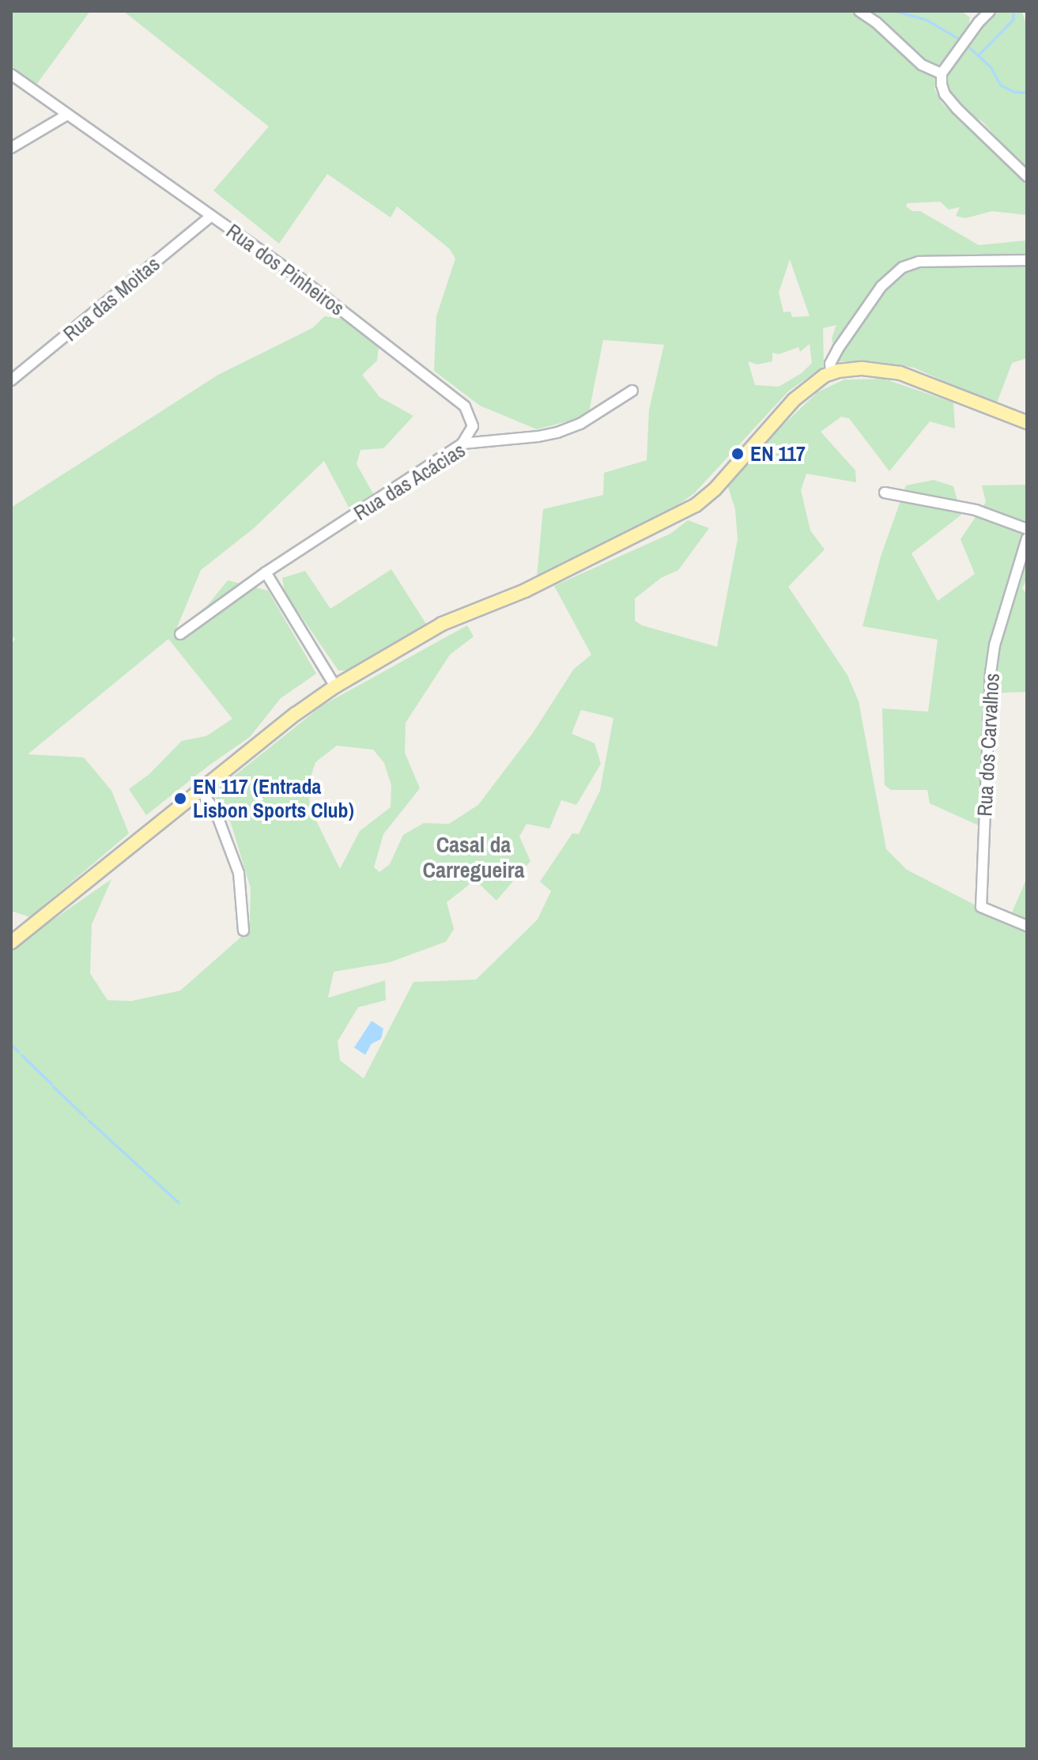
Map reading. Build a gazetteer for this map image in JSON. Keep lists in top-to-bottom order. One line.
{"streets":{"street":["Rua dos Pinheiros","Rua das Moitas","Rua das Acácias","Rua dos Carvalhos"]},"crossings":[["Rua dos Pinheiros","Rua das Moitas"],["Rua dos Pinheiros","Rua das Acácias"]],"districts":["Casal da Carregueira"],"places":["EN 117","EN 117 (Entrada Lisbon Sports Club)"]}
